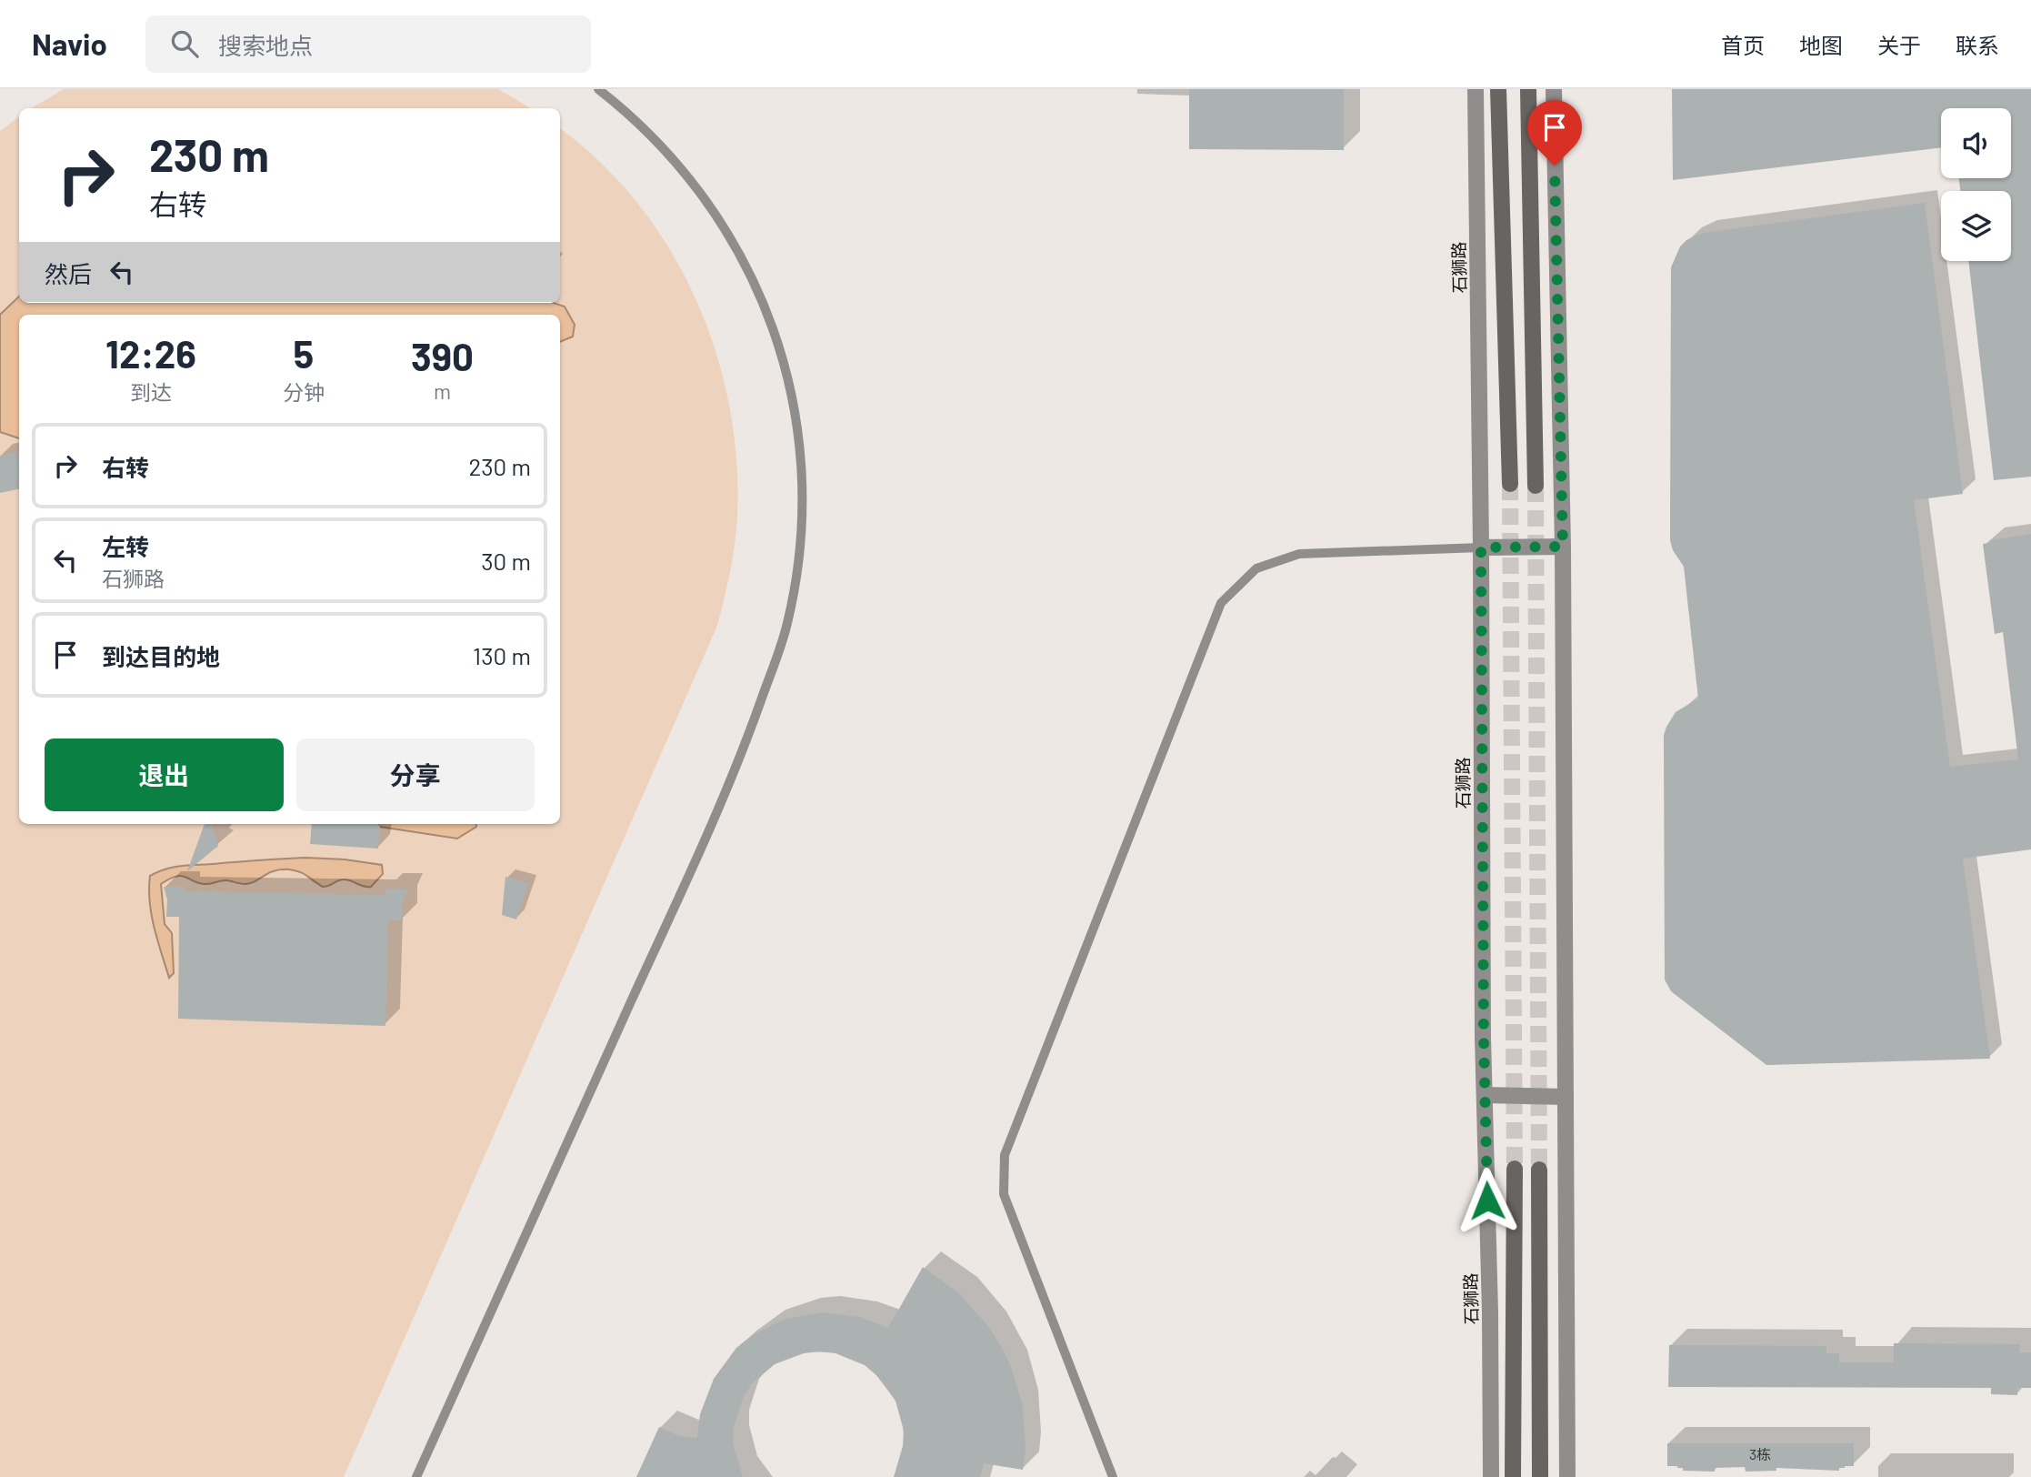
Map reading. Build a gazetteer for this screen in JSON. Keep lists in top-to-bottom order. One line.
{"streets":{"street":["石狮路"]},"house_numbers":["3栋"],"page":{"header":"Navio","search":"搜索地点","nav":["首页","地图","关于","联系"],"turn":["230 m","右转"],"then":"然后","eta":["12:26","到达","5","分钟","390","m"],"list":[{"name":"右转","value":"230 m"},{"name":"左转","note":"石狮路","value":"30 m"},{"name":"到达目的地","value":"130 m"}],"buttons":["退出","分享"]}}
